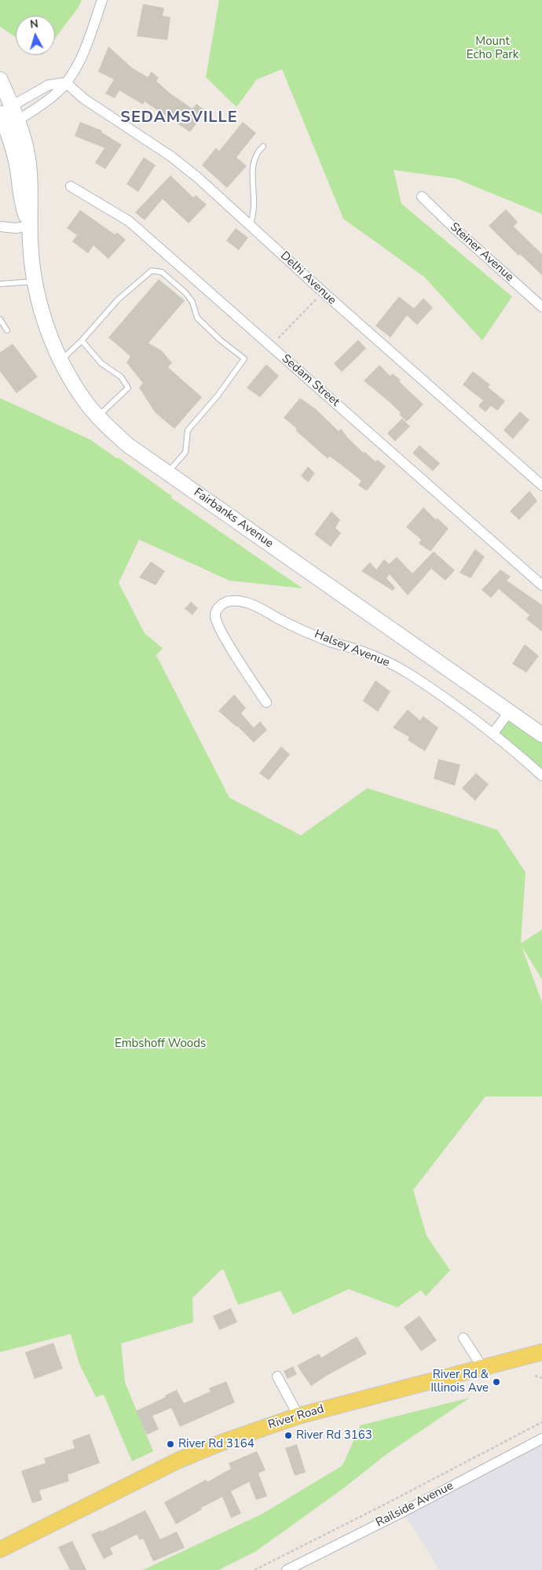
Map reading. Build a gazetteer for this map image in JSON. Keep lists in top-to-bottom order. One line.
{"streets":{"main road":["River Road"],"street":["Steiner Avenue","Delhi Avenue","Sedam Street","Fairbanks Avenue","Halsey Avenue","Railside Avenue"]},"districts":["SEDAMSVILLE"],"parks":["Mount Echo Park","Embshoff Woods"],"places":["River Rd & Illinois Ave","River Rd 3163","River Rd 3164"],"north":"top"}
